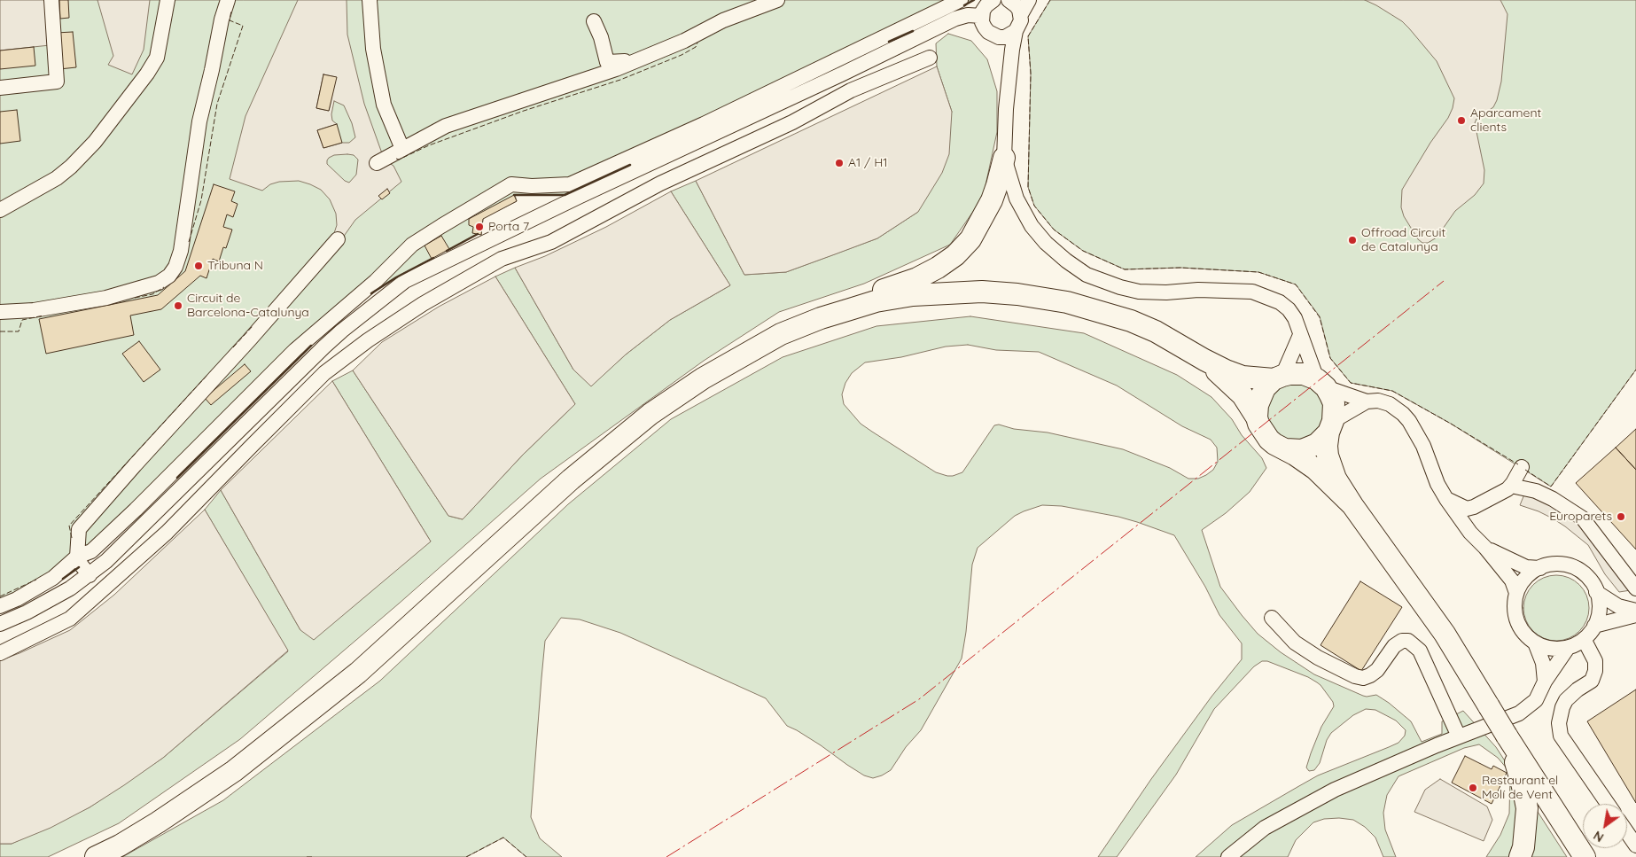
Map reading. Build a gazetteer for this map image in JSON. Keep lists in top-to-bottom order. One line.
{"places":["Aparcament clients","A1 / H1","Porta 7","Offroad Circuit de Catalunya","Tribuna N","Circuit de Barcelona-Catalunya","Europarets","Restaurant el Molí de Vent"],"north":"bottom left"}
